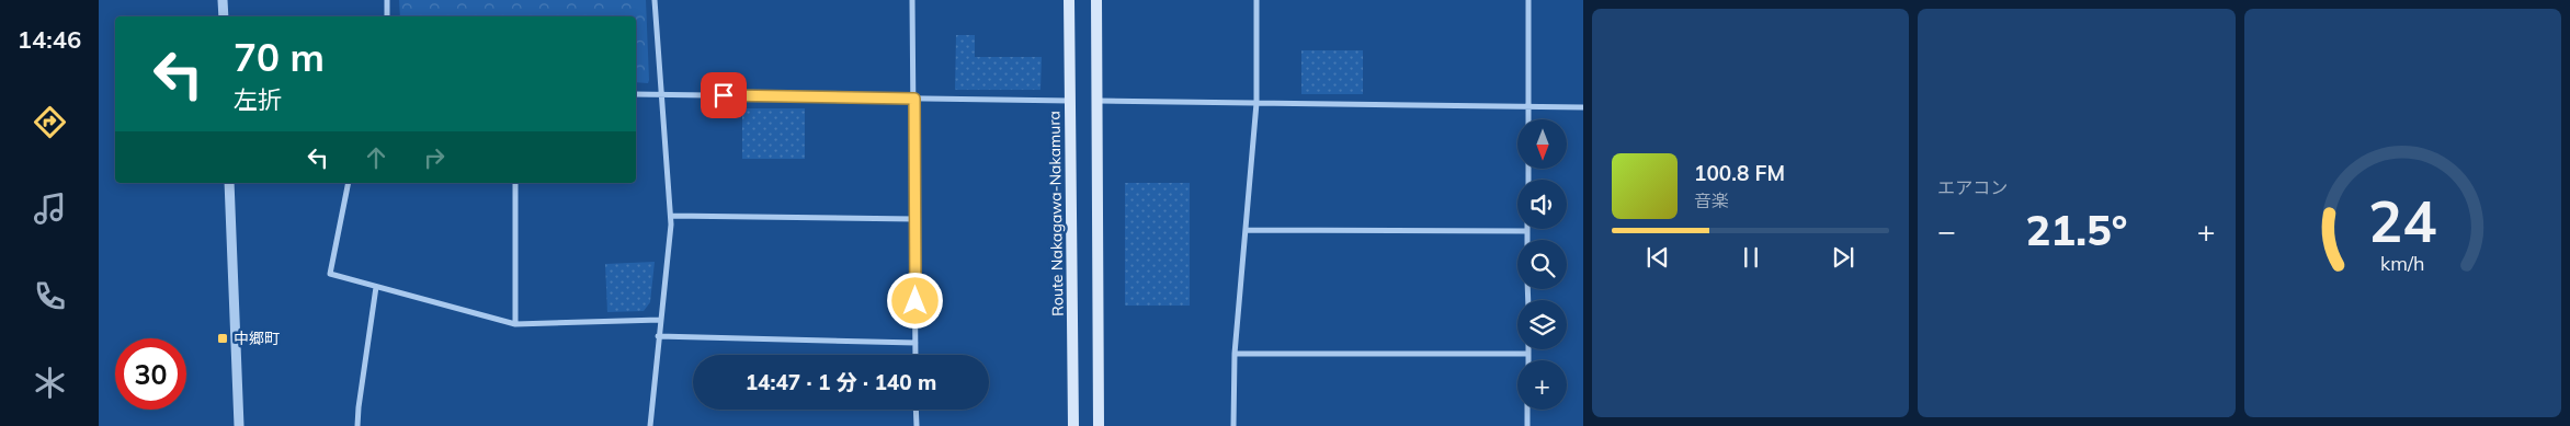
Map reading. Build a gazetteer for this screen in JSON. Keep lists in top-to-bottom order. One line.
{"streets":{"main road":["Route Nakagawa-Nakamura"]},"places":{"transit":["中郷町"]},"north":"bottom","page":{"tabs":"14:46","tile":"エアコン","turn":["70 m","左折"],"map_buttons":"+","song":["100.8 FM","音楽"],"heat":["−","21.5°","+"],"limit":"30","trip":"14:47 · 1 分 · 140 m","gauge":["24","km/h"]}}
